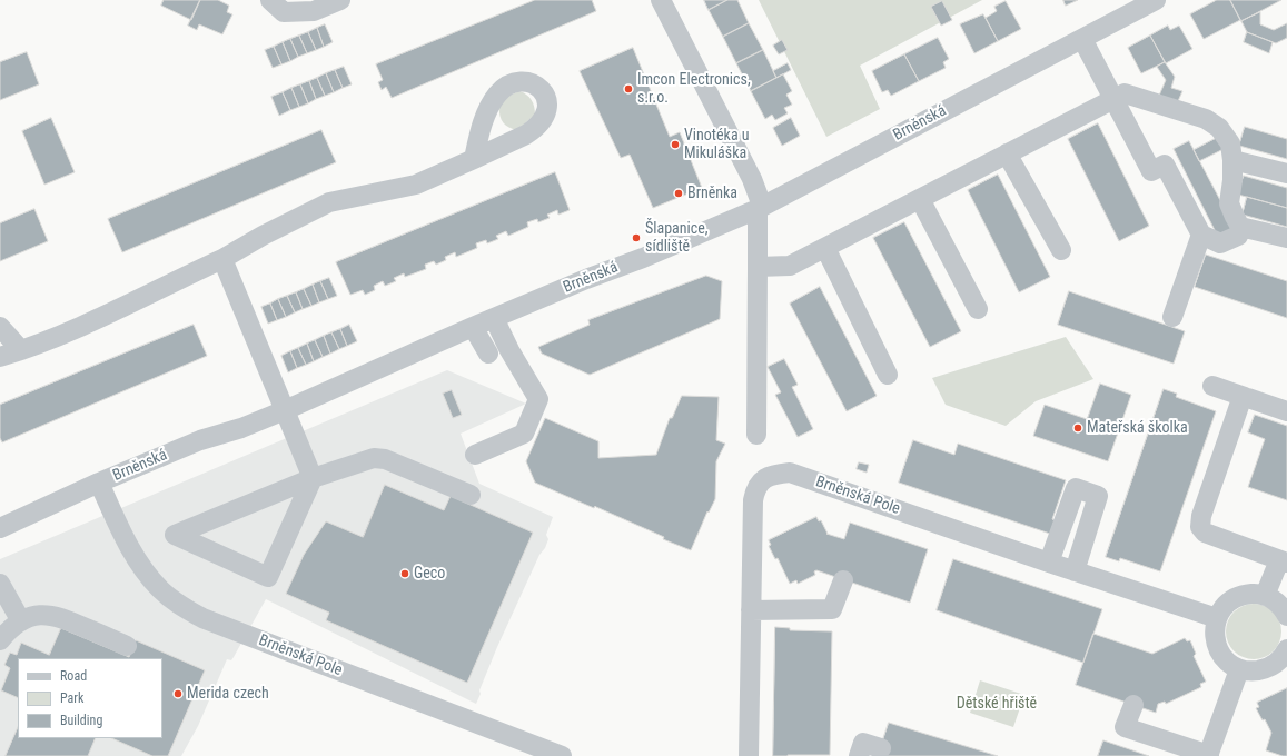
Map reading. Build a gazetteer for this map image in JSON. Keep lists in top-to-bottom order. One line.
{"streets":{"street":["Brněnská","Brněnská Pole"]},"crossings":[["Brněnská","Brněnská Pole"]],"parks":["Dětské hřiště"],"places":["Imcon Electronics, s.r.o.","Vinotéka u Mikuláška","Brněnka","Šlapanice, sídliště","Mateřská školka","Geco","Merida czech"],"legend":["Road","Park","Building"]}
